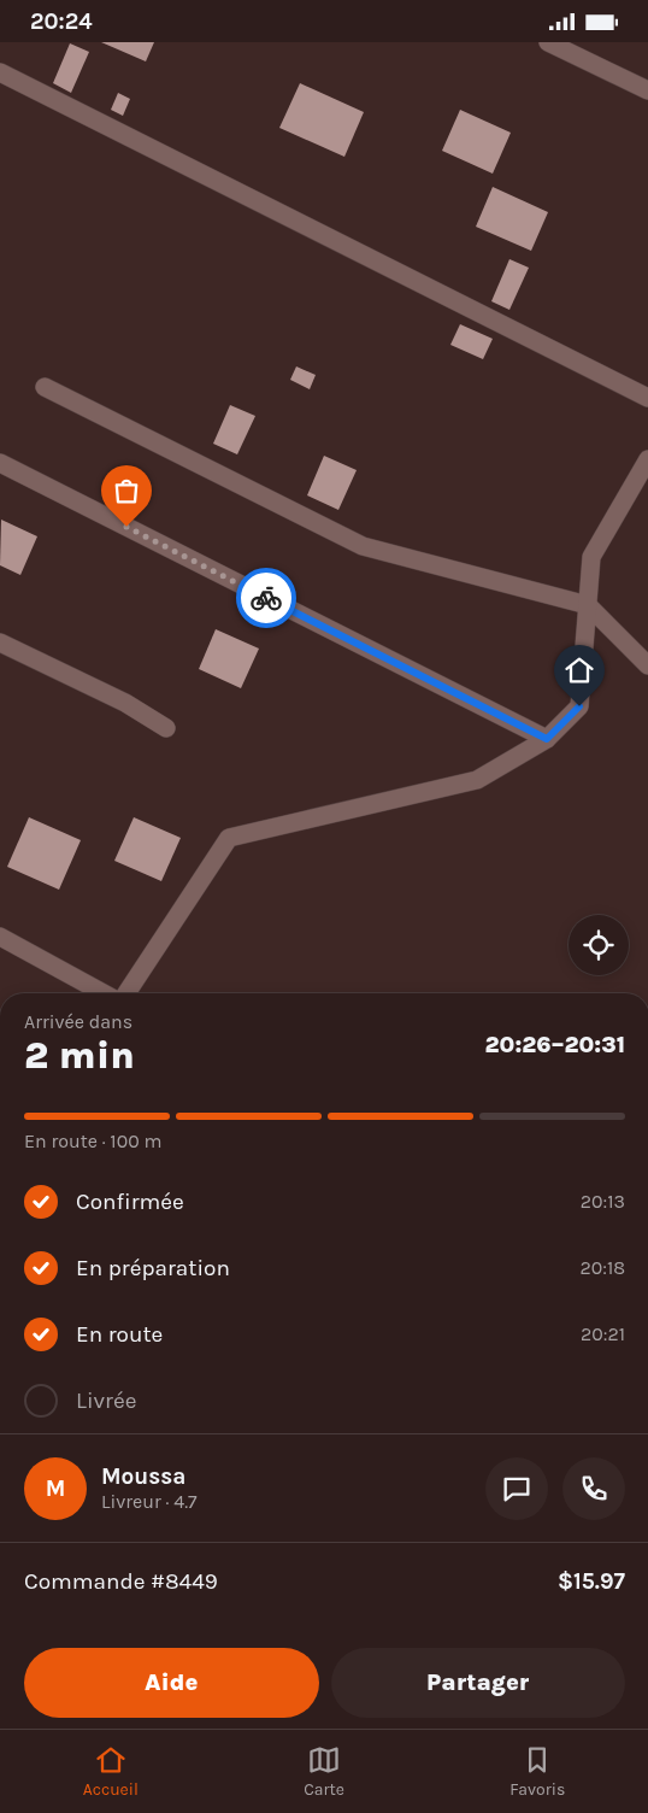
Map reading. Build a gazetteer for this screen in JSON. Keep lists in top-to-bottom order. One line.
{"page":{"status":"20:24","heading":["2 min","Arrivée dans","20:26–20:31"],"panel":["Moussa","Livreur · 4.7","Commande #8449","$15.97"],"bar":"En route · 100 m","list":[["Confirmée","20:13"],["En préparation","20:18"],["En route","20:21"],"Livrée"],"round":"M","buttons":["Aide","Partager"],"tabs":["Accueil","Carte","Favoris"]}}
